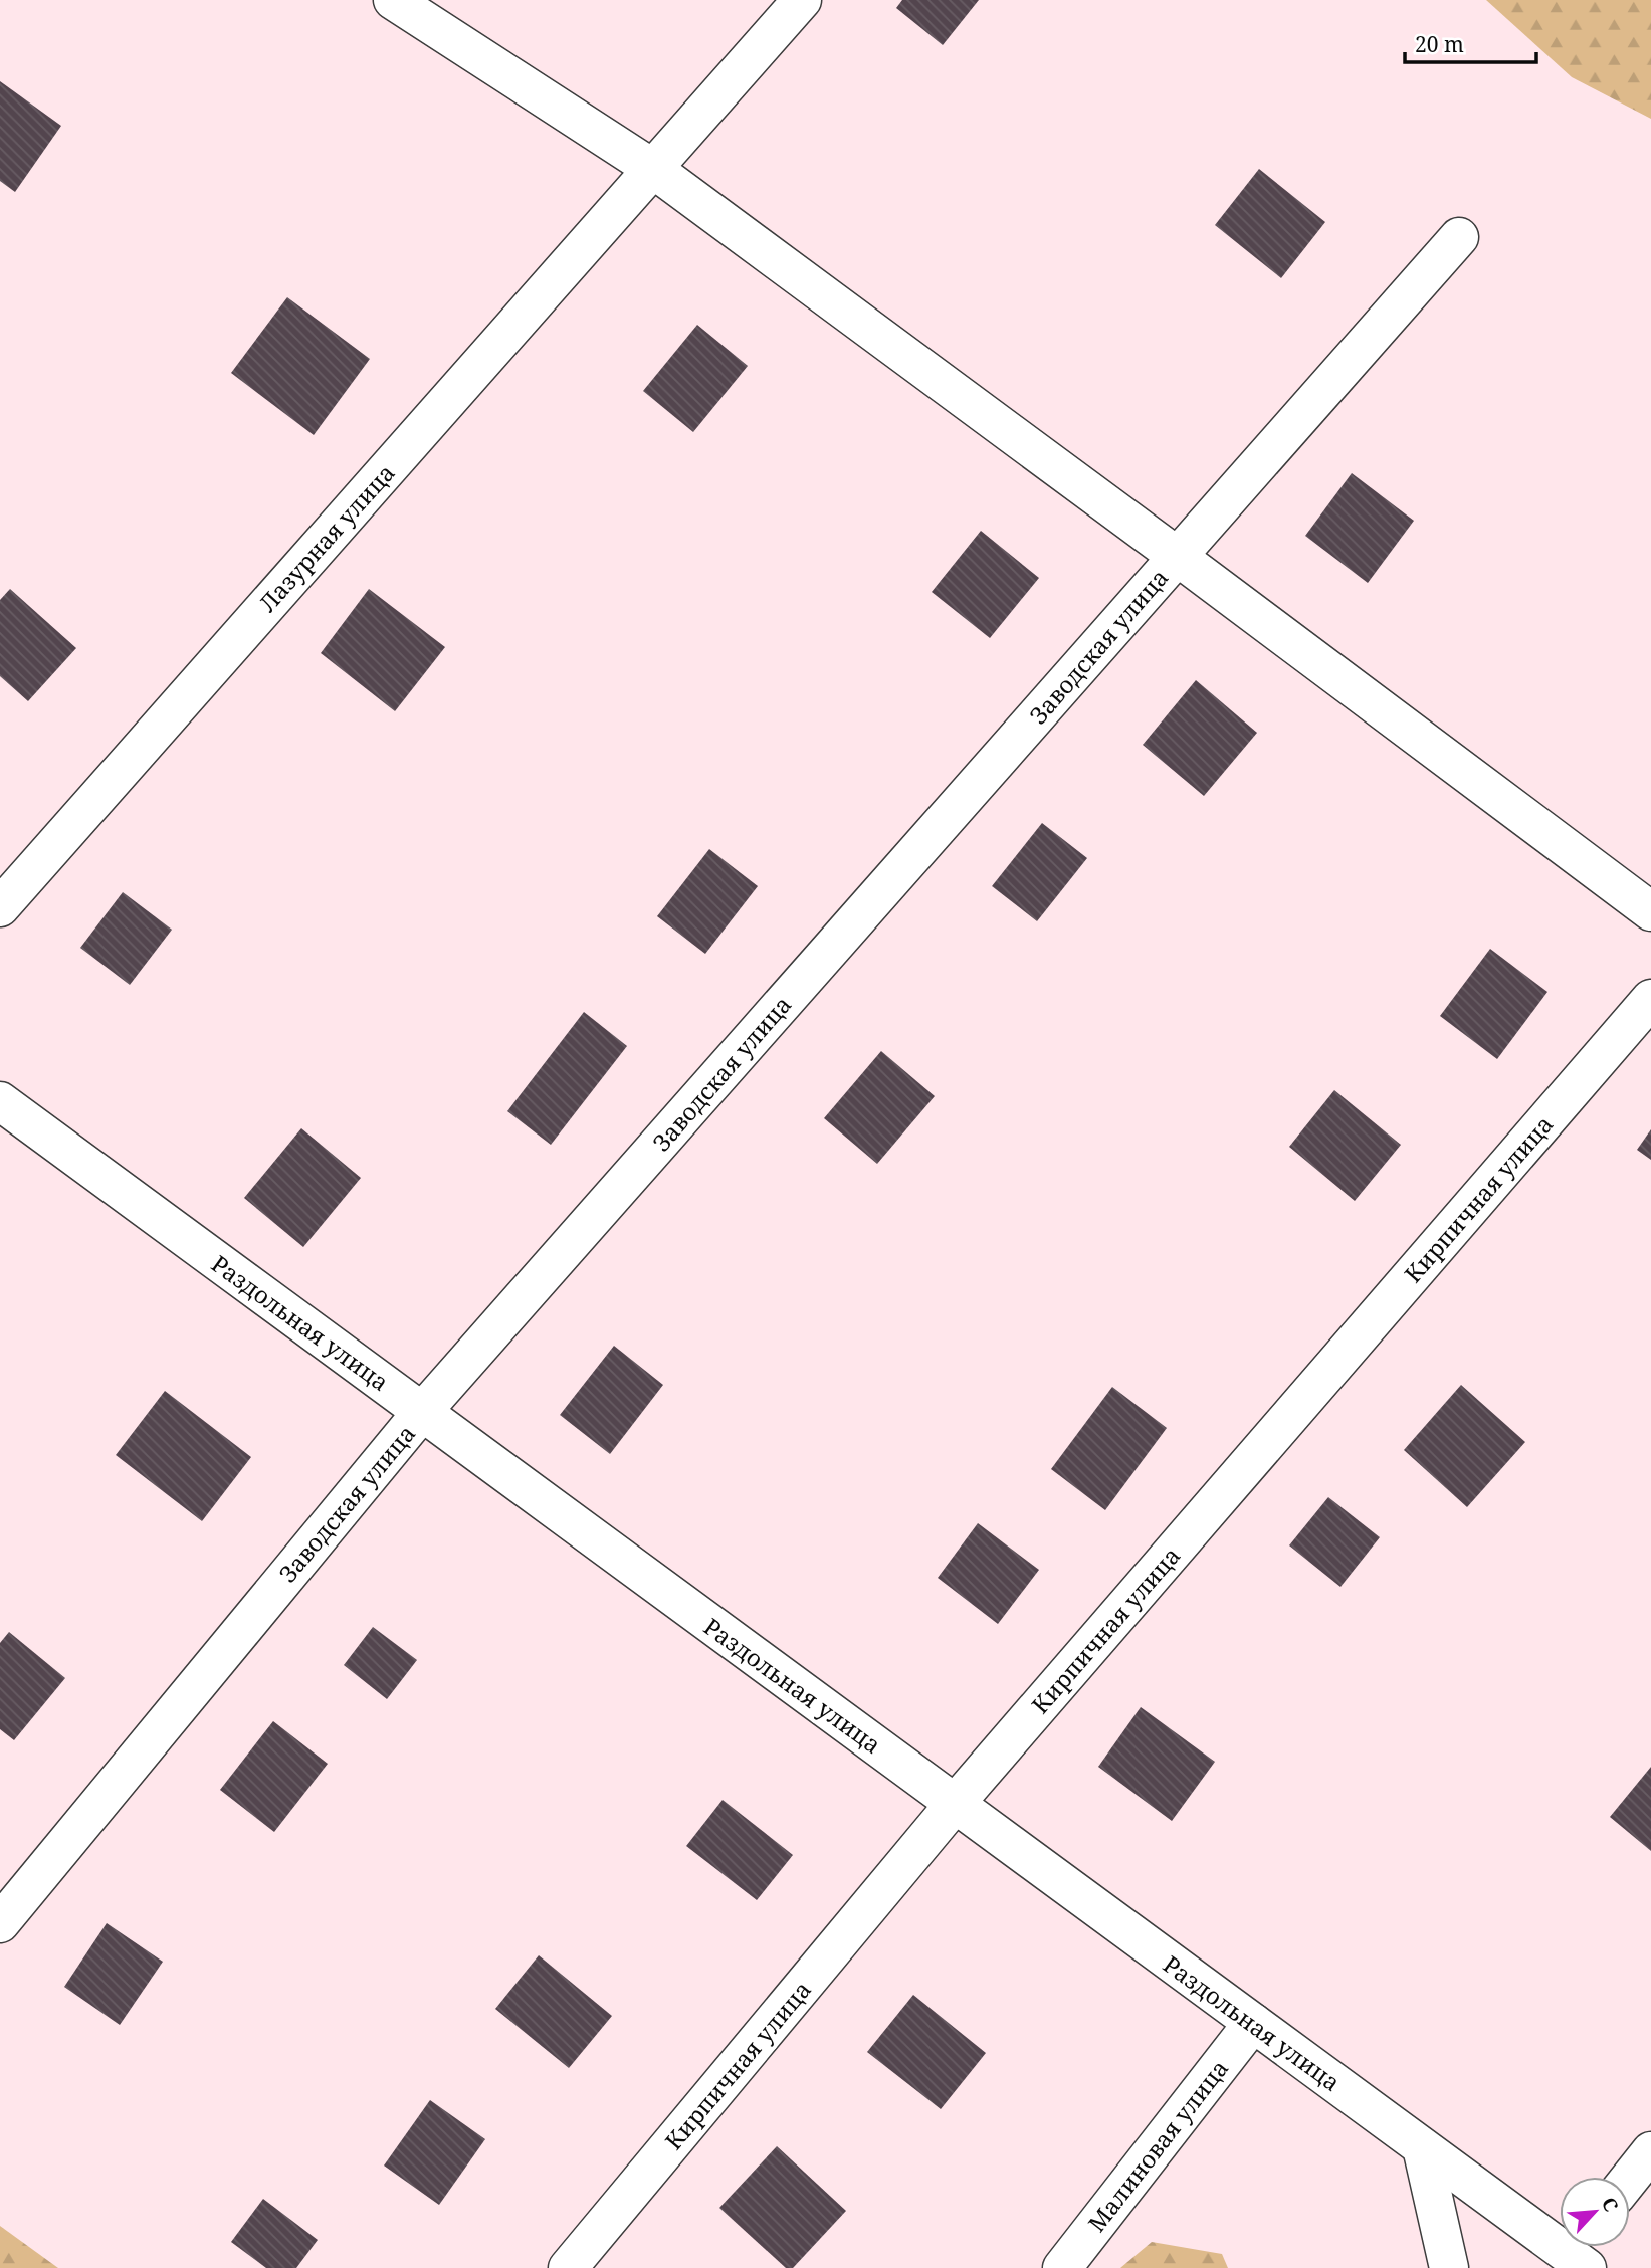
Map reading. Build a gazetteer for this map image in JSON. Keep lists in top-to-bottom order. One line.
{"streets":{"street":["Лазурная улица","Заводская улица","Кирпичная улица","Раздольная улица","Малиновая улица"]},"crossings":[["Заводская улица","Раздольная улица"],["Кирпичная улица","Раздольная улица"],["Раздольная улица","Малиновая улица"]],"scale_bar":"20 m","north":"top right"}
